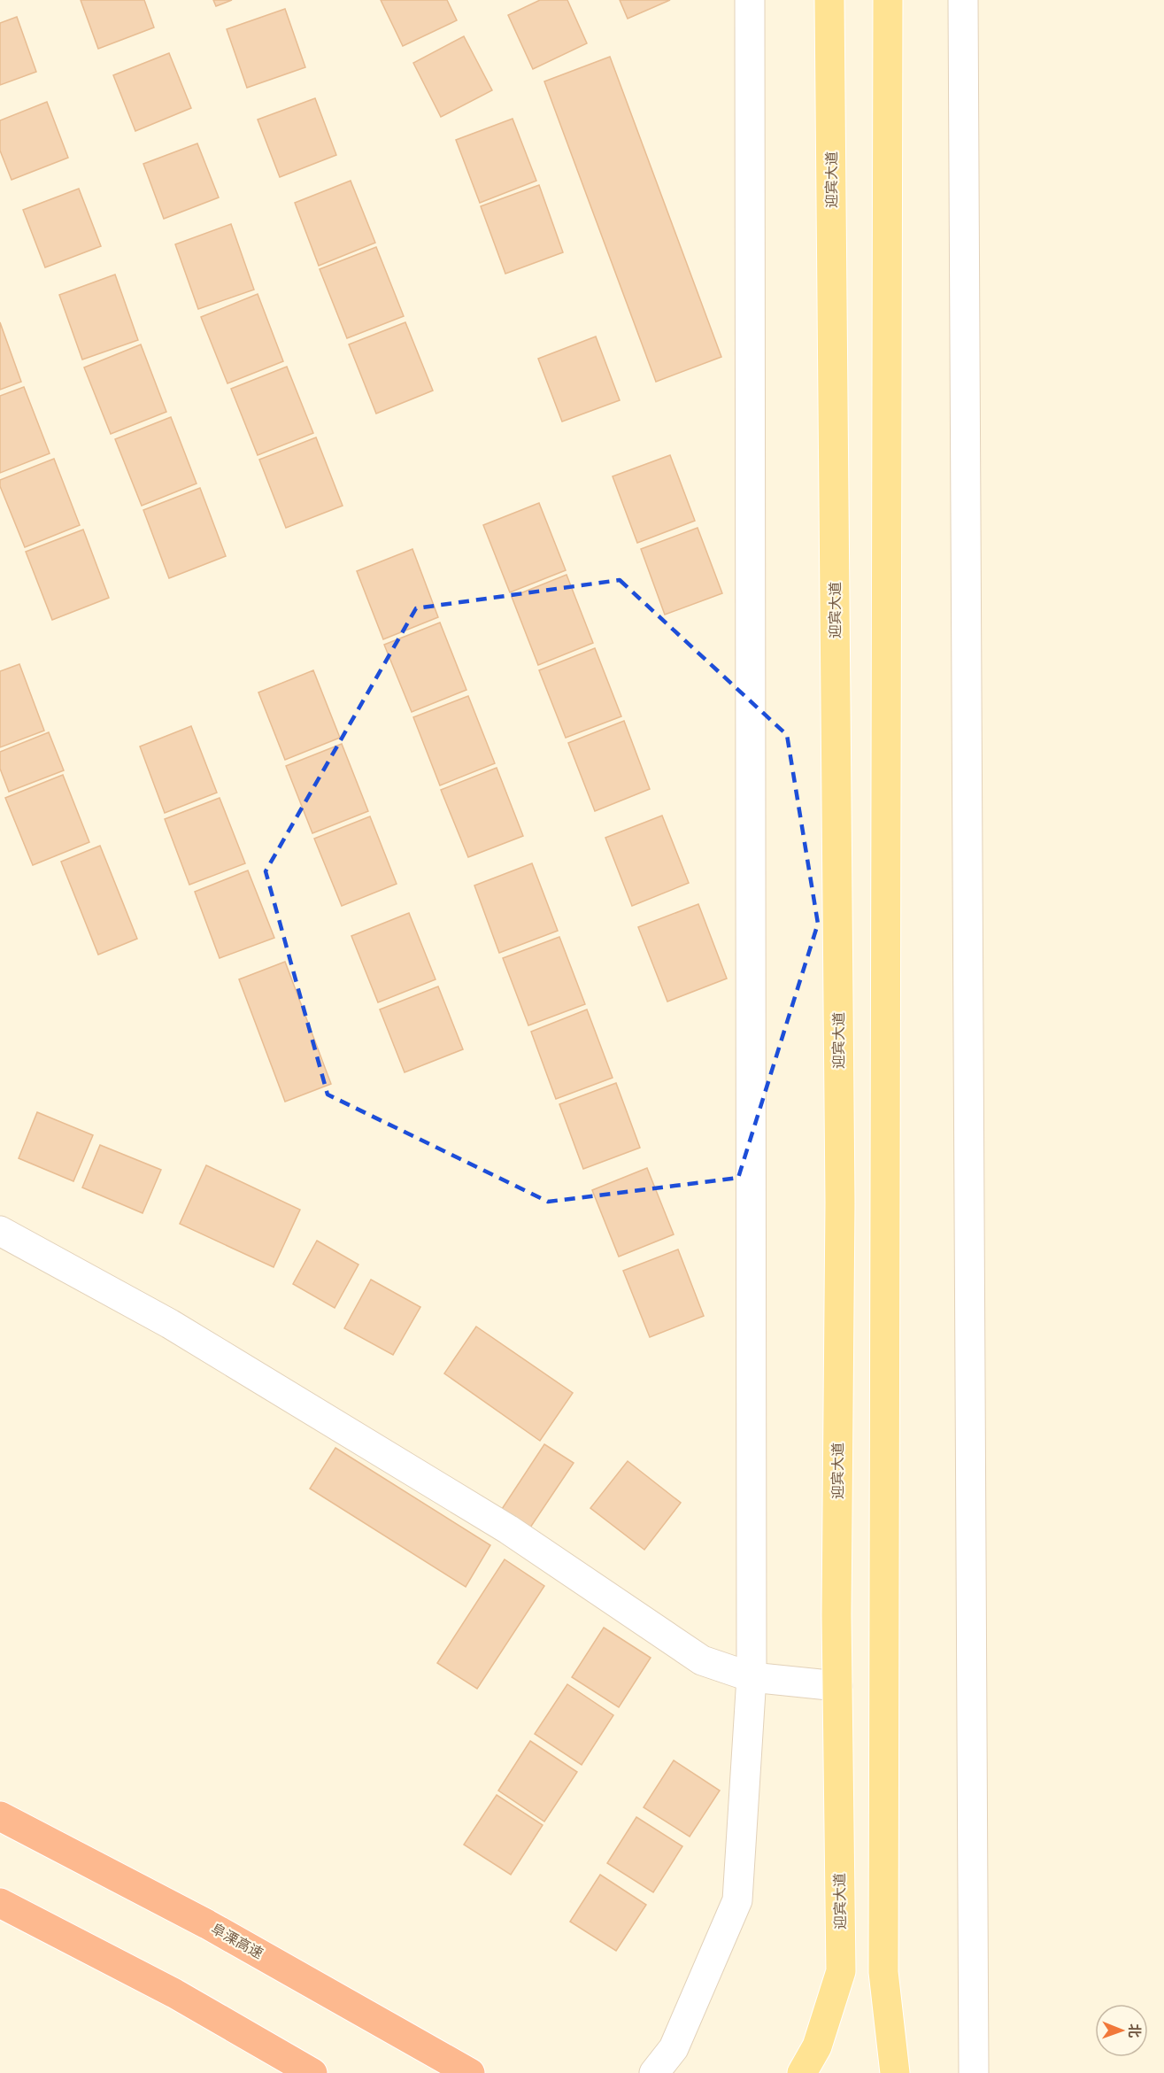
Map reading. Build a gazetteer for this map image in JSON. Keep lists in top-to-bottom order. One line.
{"streets":{"highway":["阜溧高速"],"main road":["迎宾大道"]},"north":"right"}
